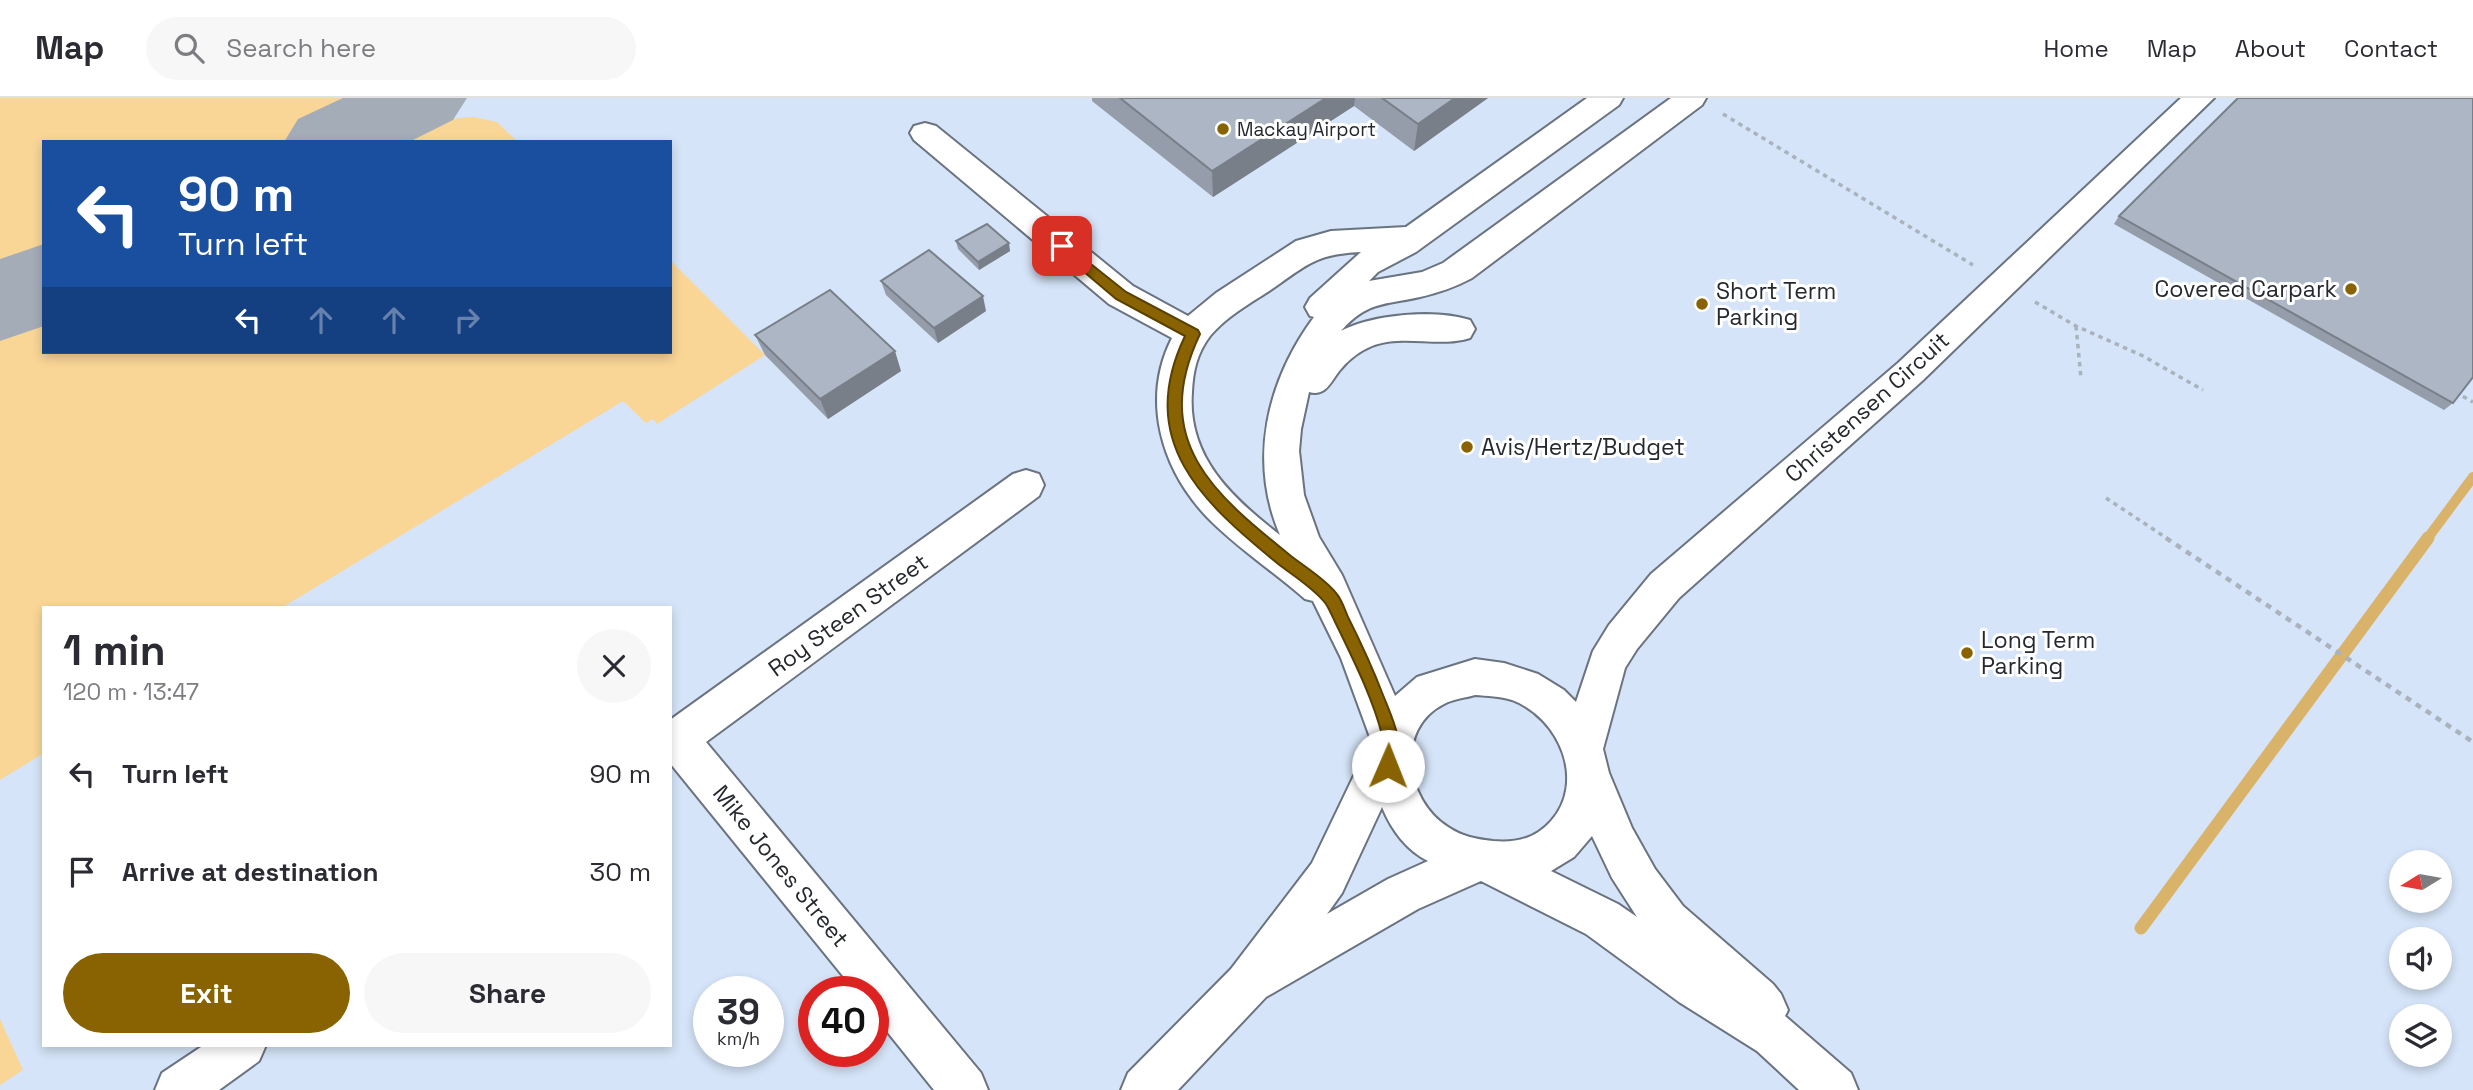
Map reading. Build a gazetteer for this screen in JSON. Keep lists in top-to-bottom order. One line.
{"streets":{"street":["Christensen Circuit","Roy Steen Street","Mike Jones Street"]},"crossings":[["Roy Steen Street","Mike Jones Street"]],"places":["Mackay Airport","Covered Carpark","Short Term Parking","Avis/Hertz/Budget","Long Term Parking"],"north":"left","page":{"header":"Map","search":"Search here","nav":["Home","Map","About","Contact"],"turn":["90 m","Turn left"],"heading":["1 min","120 m · 13:47"],"list":[{"name":"Turn left","value":"90 m"},{"name":"Arrive at destination","value":"30 m"}],"buttons":["Exit","Share"],"speed":"39 km/h","limit":"40"}}
